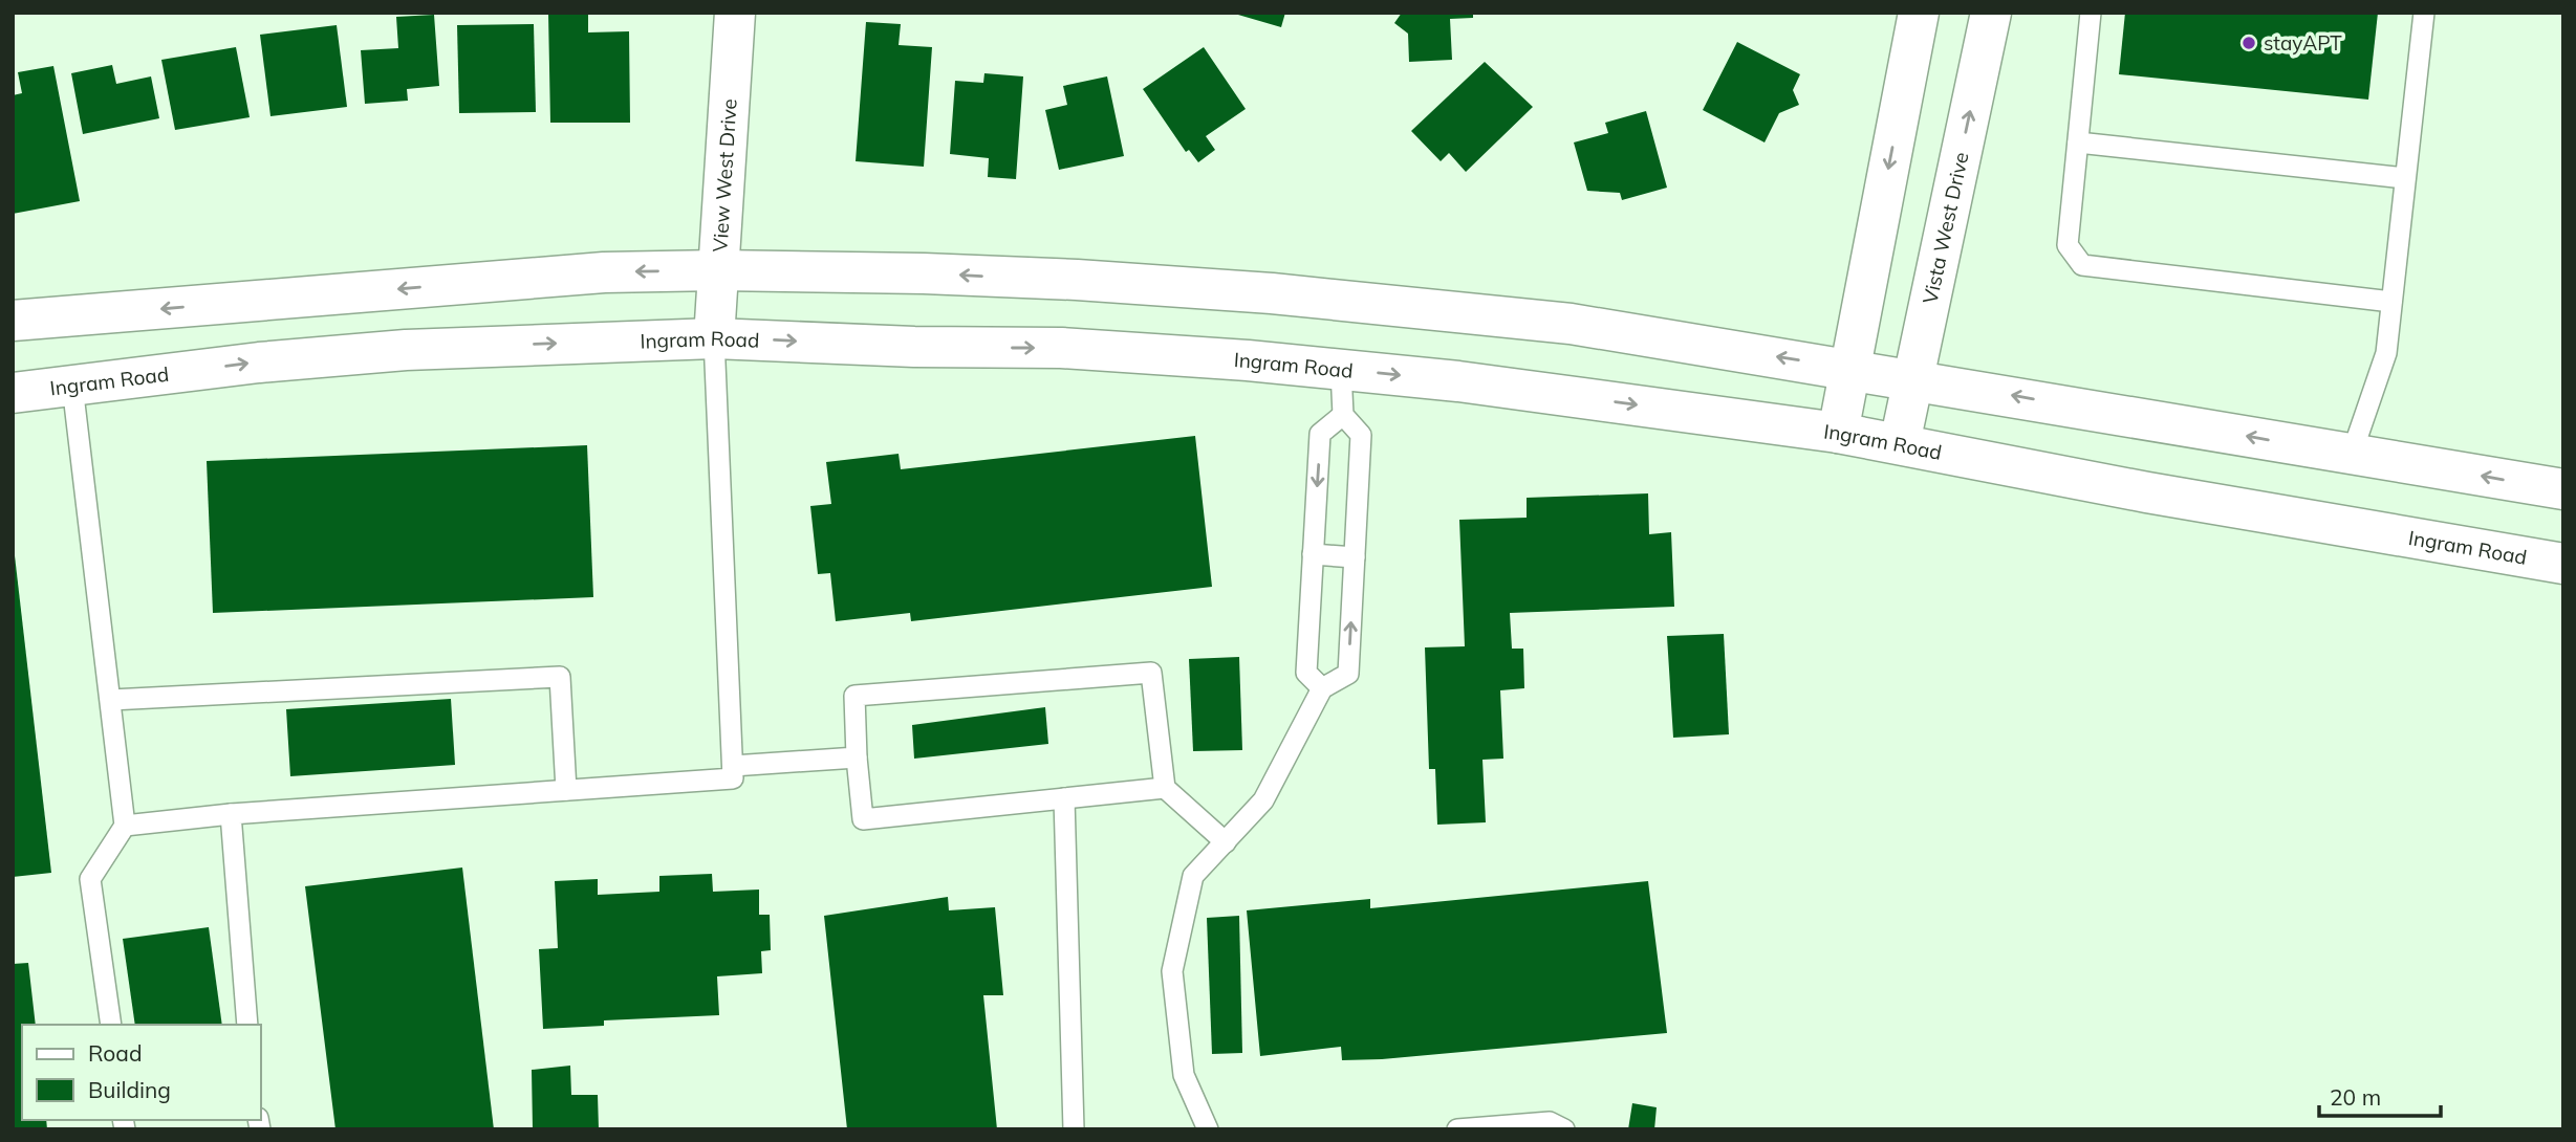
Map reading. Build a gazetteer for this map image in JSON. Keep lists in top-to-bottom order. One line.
{"streets":{"main road":["View West Drive","Vista West Drive","Ingram Road"]},"crossings":[["View West Drive","Ingram Road"],["Vista West Drive","Ingram Road"]],"places":["stayAPT"],"legend":["Road","Building"],"scale_bar":"20 m"}
